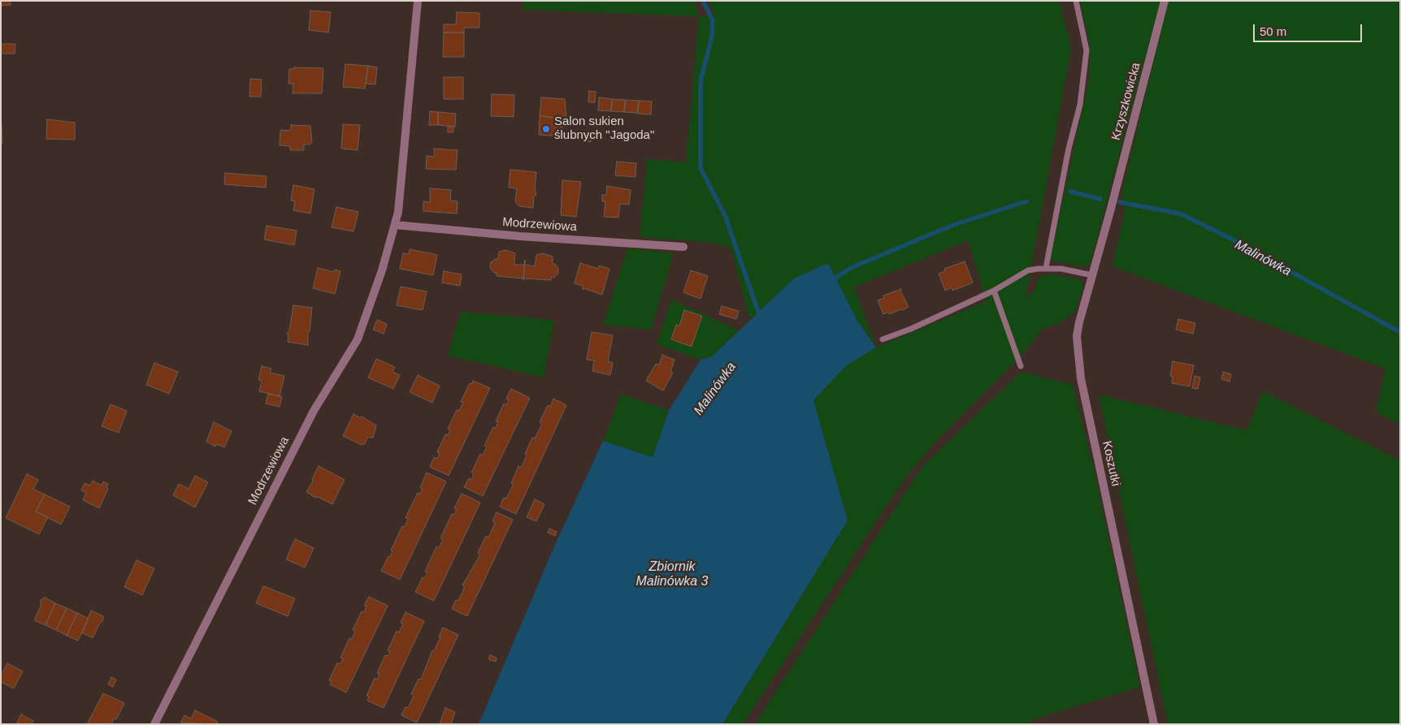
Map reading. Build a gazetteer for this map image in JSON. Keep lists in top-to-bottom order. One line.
{"streets":{"street":["Krzyszkowicka","Modrzewiowa","Koszutki"]},"crossings":[["Krzyszkowicka","Koszutki"]],"water":["Malinówka","Zbiornik Malinówka 3"],"places":["Salon sukien ślubnych \"Jagoda\""],"scale_bar":"50 m"}
